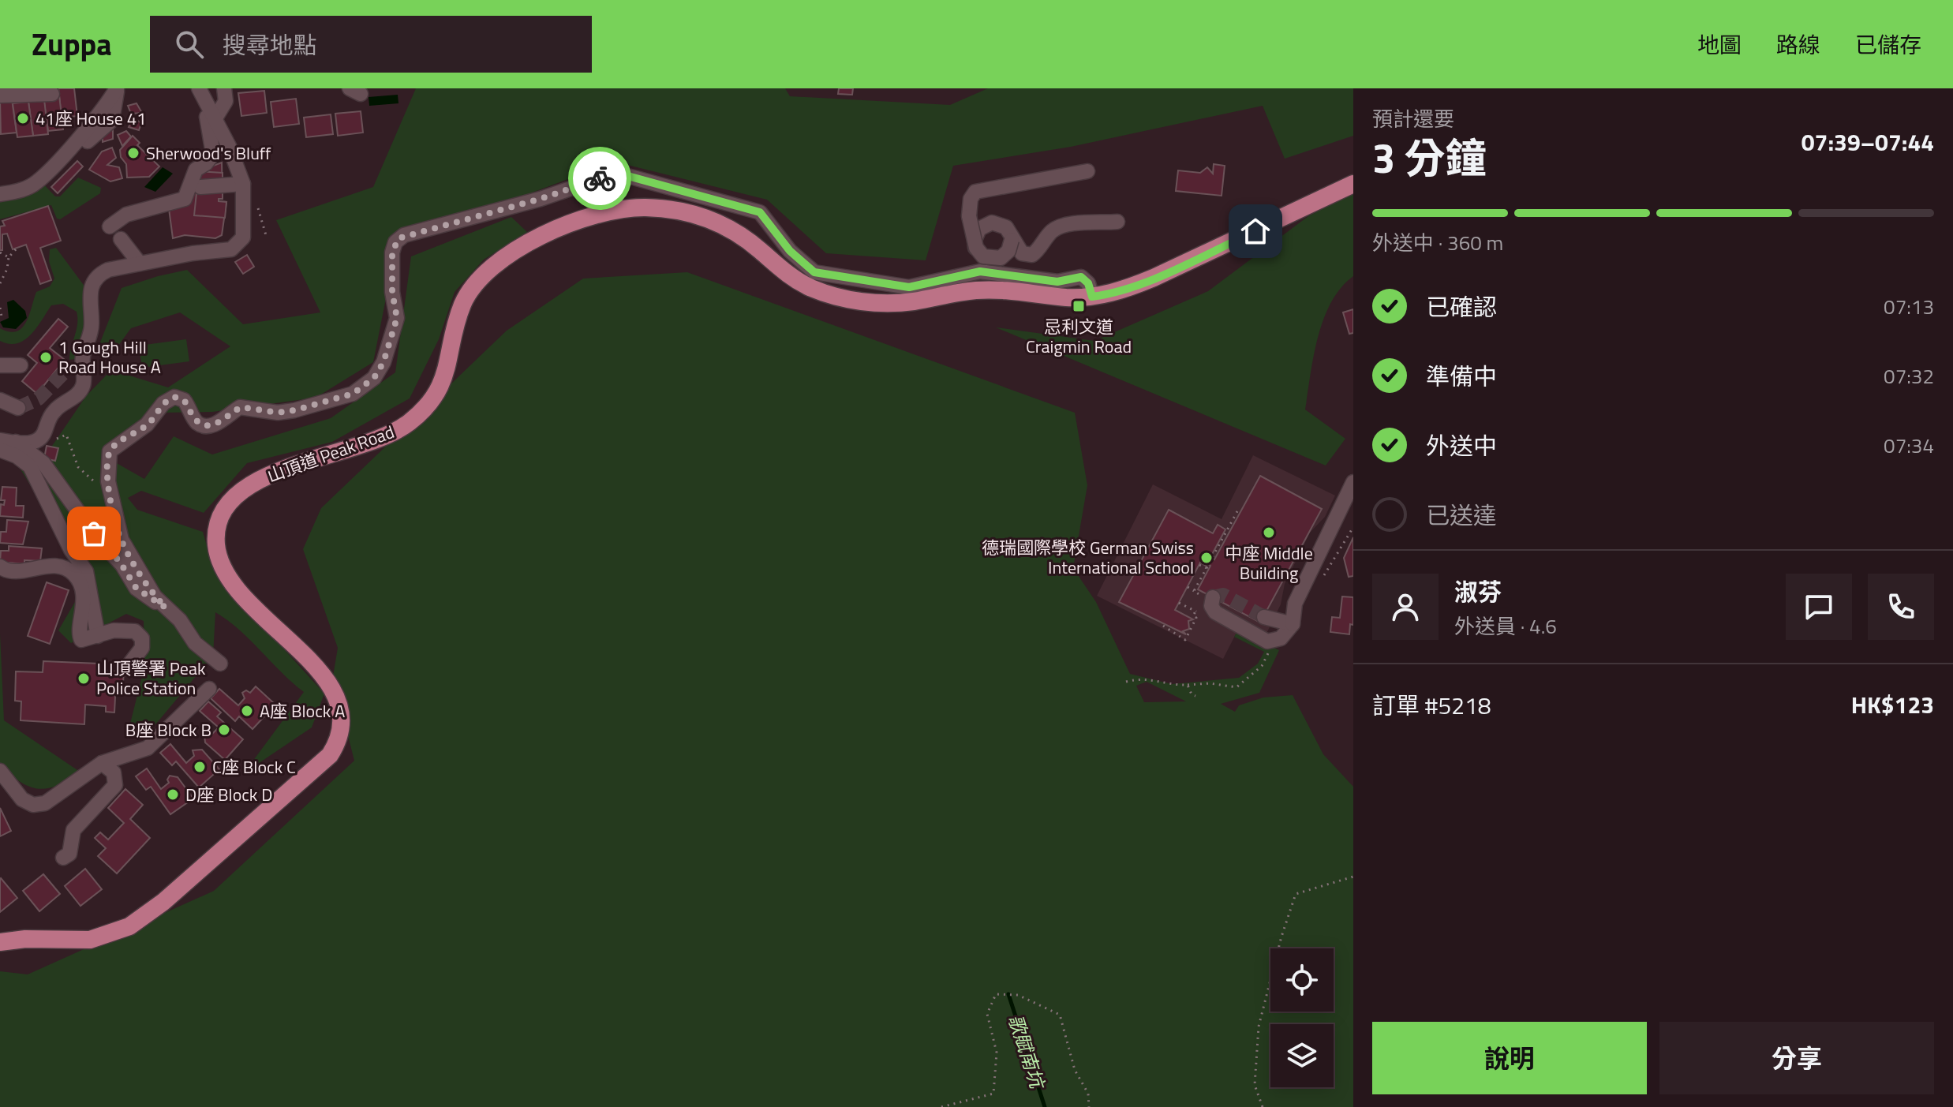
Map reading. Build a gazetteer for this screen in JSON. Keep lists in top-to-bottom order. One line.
{"streets":{"main road":["山頂道 Peak Road"]},"water":["歌賦南坑"],"places":{"other":["41座 House 41","Sherwood's Bluff","1 Gough Hill Road House A","中座 Middle Building","德瑞國際學校 German Swiss International School","山頂警署 Peak Police Station","A座 Block A","B座 Block B","C座 Block C","D座 Block D"],"transit":["忌利文道 Craigmin Road"]},"page":{"header":"Zuppa","search":"搜尋地點","nav":["地圖","路線","已儲存"],"heading":["3 分鐘","預計還要","07:39–07:44"],"panel":["淑芬","外送員 · 4.6","訂單 #5218","HK$123"],"bar":"外送中 · 360 m","list":[["已確認","07:13"],["準備中","07:32"],["外送中","07:34"],"已送達"],"buttons":["說明","分享"]}}
